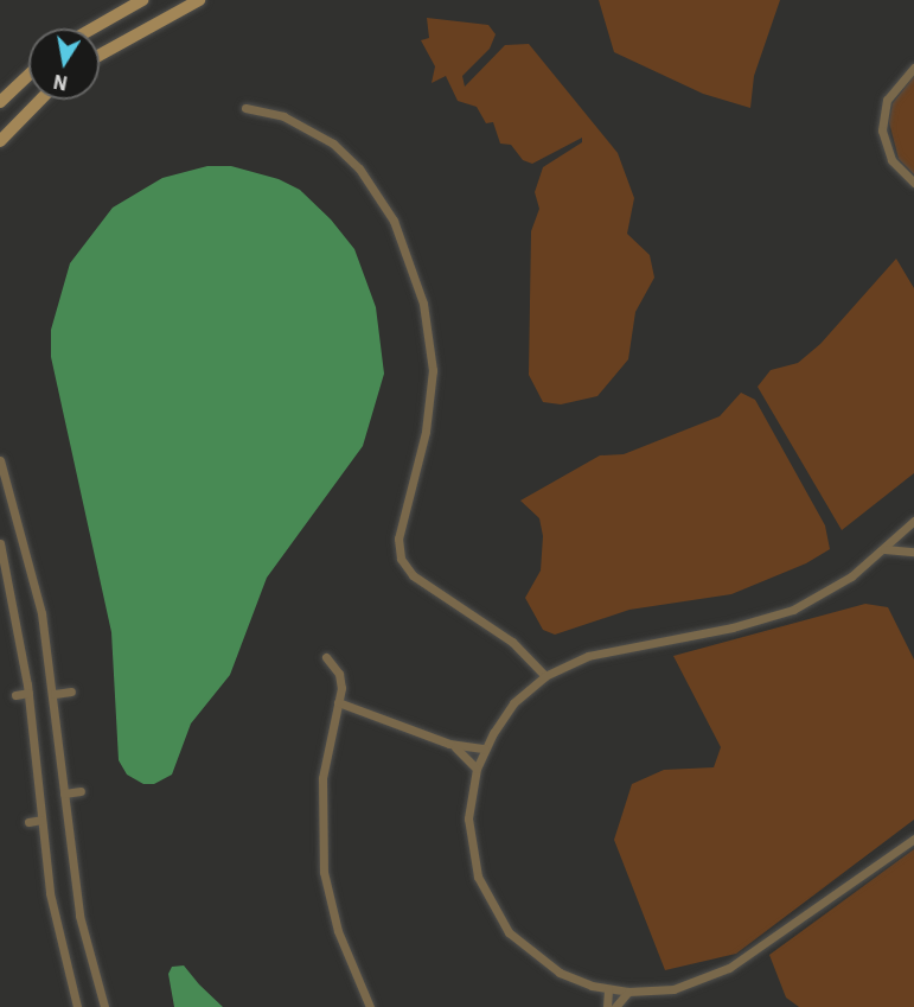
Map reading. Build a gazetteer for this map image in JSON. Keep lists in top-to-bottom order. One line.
{"north":"bottom"}
